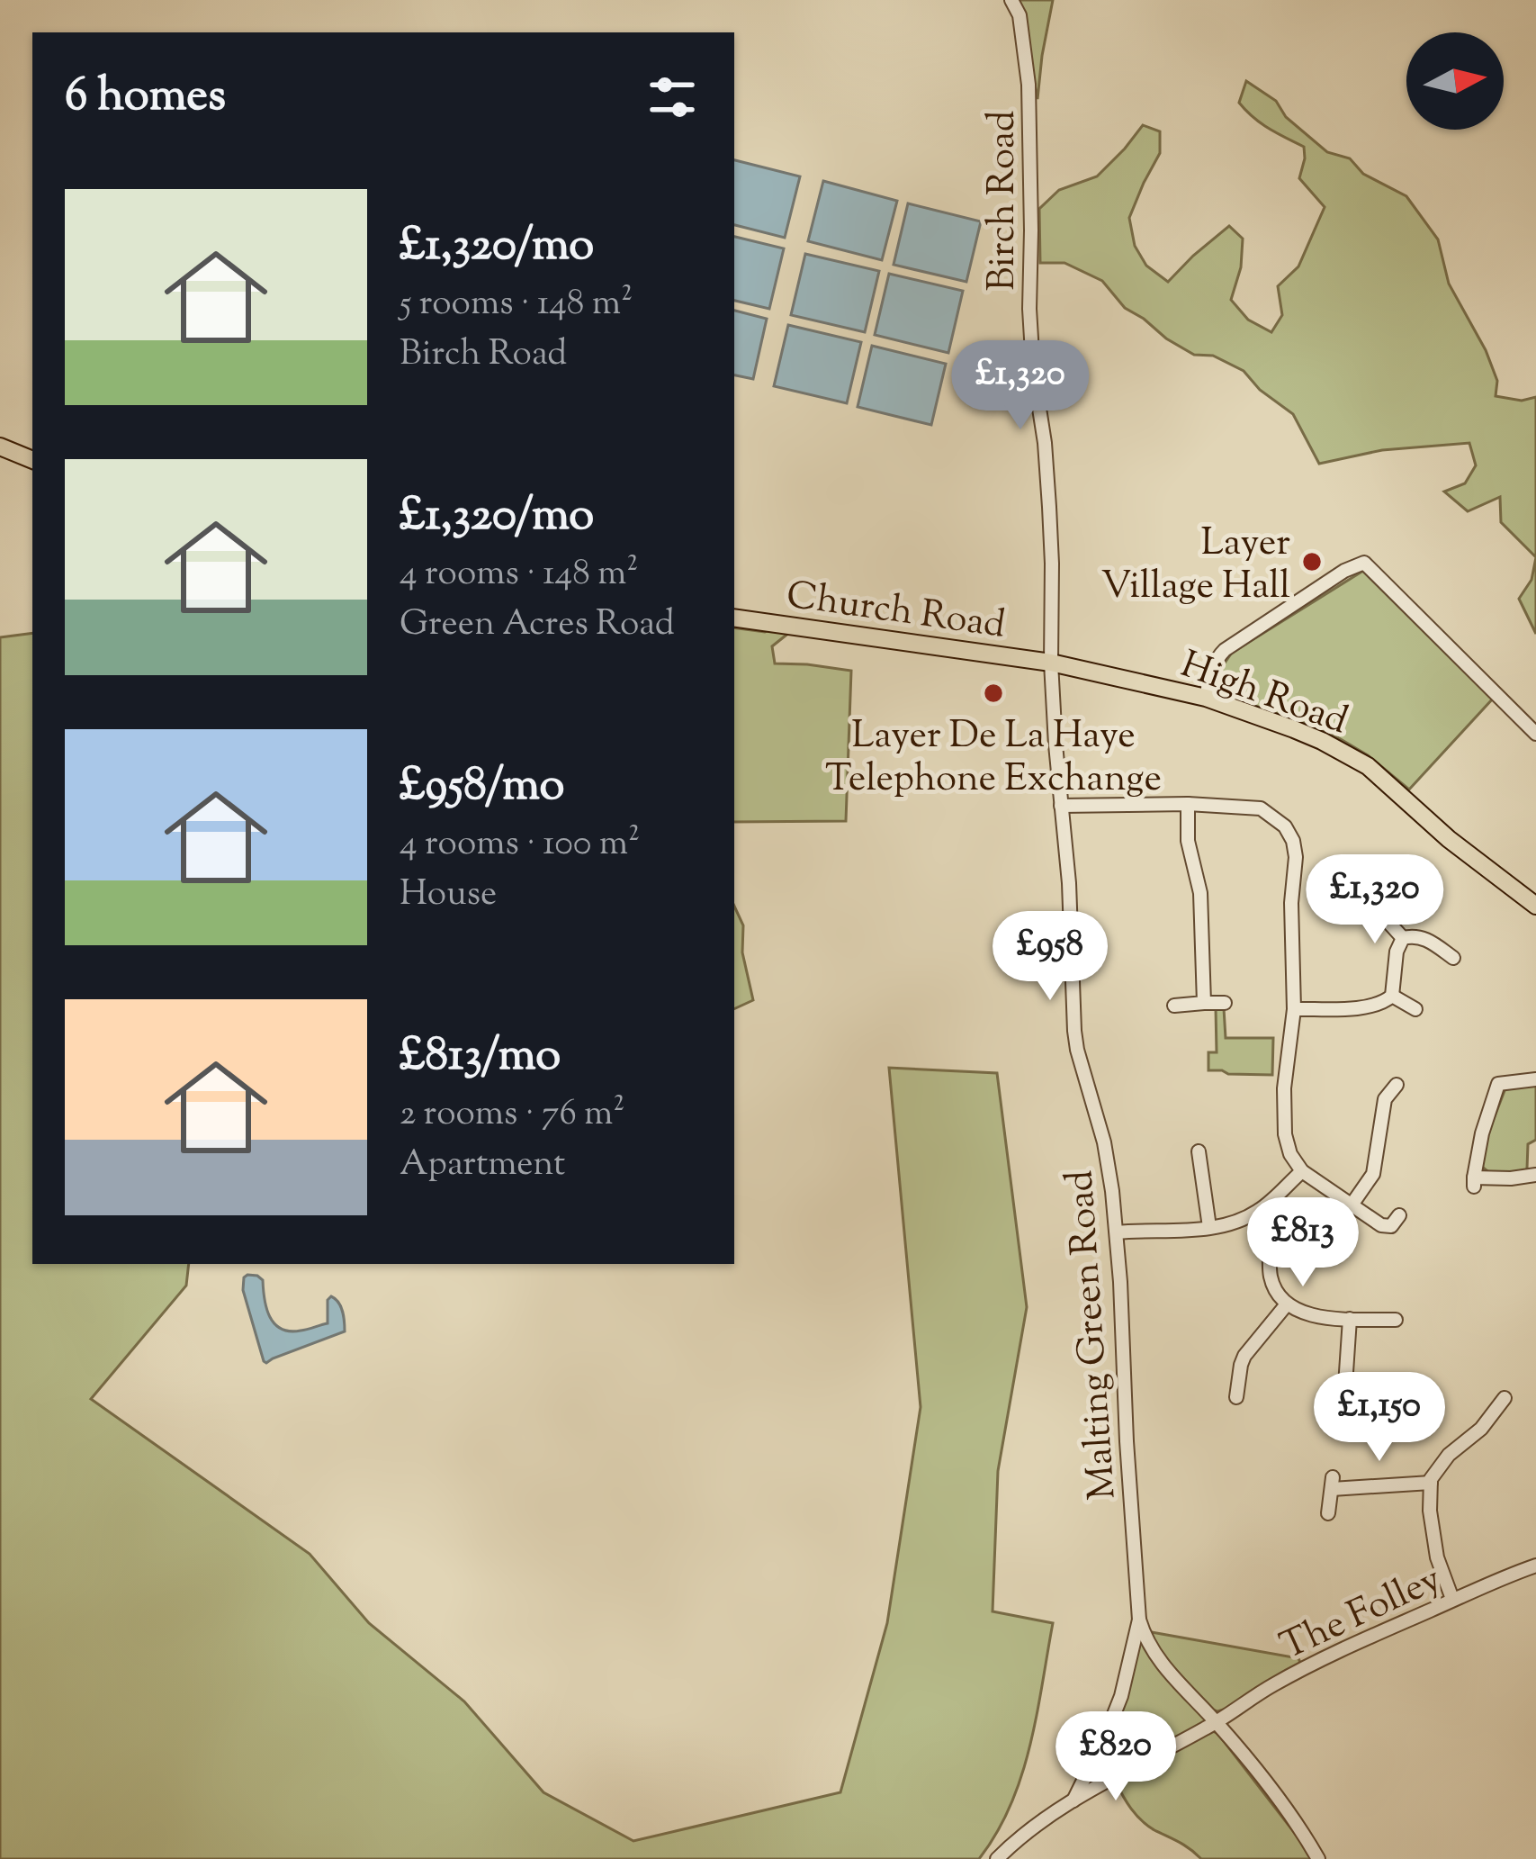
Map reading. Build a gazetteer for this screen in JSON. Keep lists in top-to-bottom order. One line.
{"streets":{"main road":["Church Road","High Road"],"street":["Birch Road","Malting Green Road","The Folley"]},"crossings":[["Birch Road","Church Road"],["Birch Road","High Road"],["Birch Road","Malting Green Road"],["Church Road","High Road"],["Church Road","Malting Green Road"],["High Road","Malting Green Road"],["Malting Green Road","The Folley"]],"places":["Layer Village Hall","Layer De La Haye Telephone Exchange"],"north":"right","page":{"heading":"6 homes","list":[{"name":"£1,320/mo","note":"5 rooms · 148 m² · Birch Road"},{"name":"£1,320/mo","note":"4 rooms · 148 m² · Green Acres Road"},{"name":"£958/mo","note":"4 rooms · 100 m² · House"},{"name":"£813/mo","note":"2 rooms · 76 m² · Apartment"}],"price":["£1,320","£1,320","£958","£813","£1,150","£820"]}}
